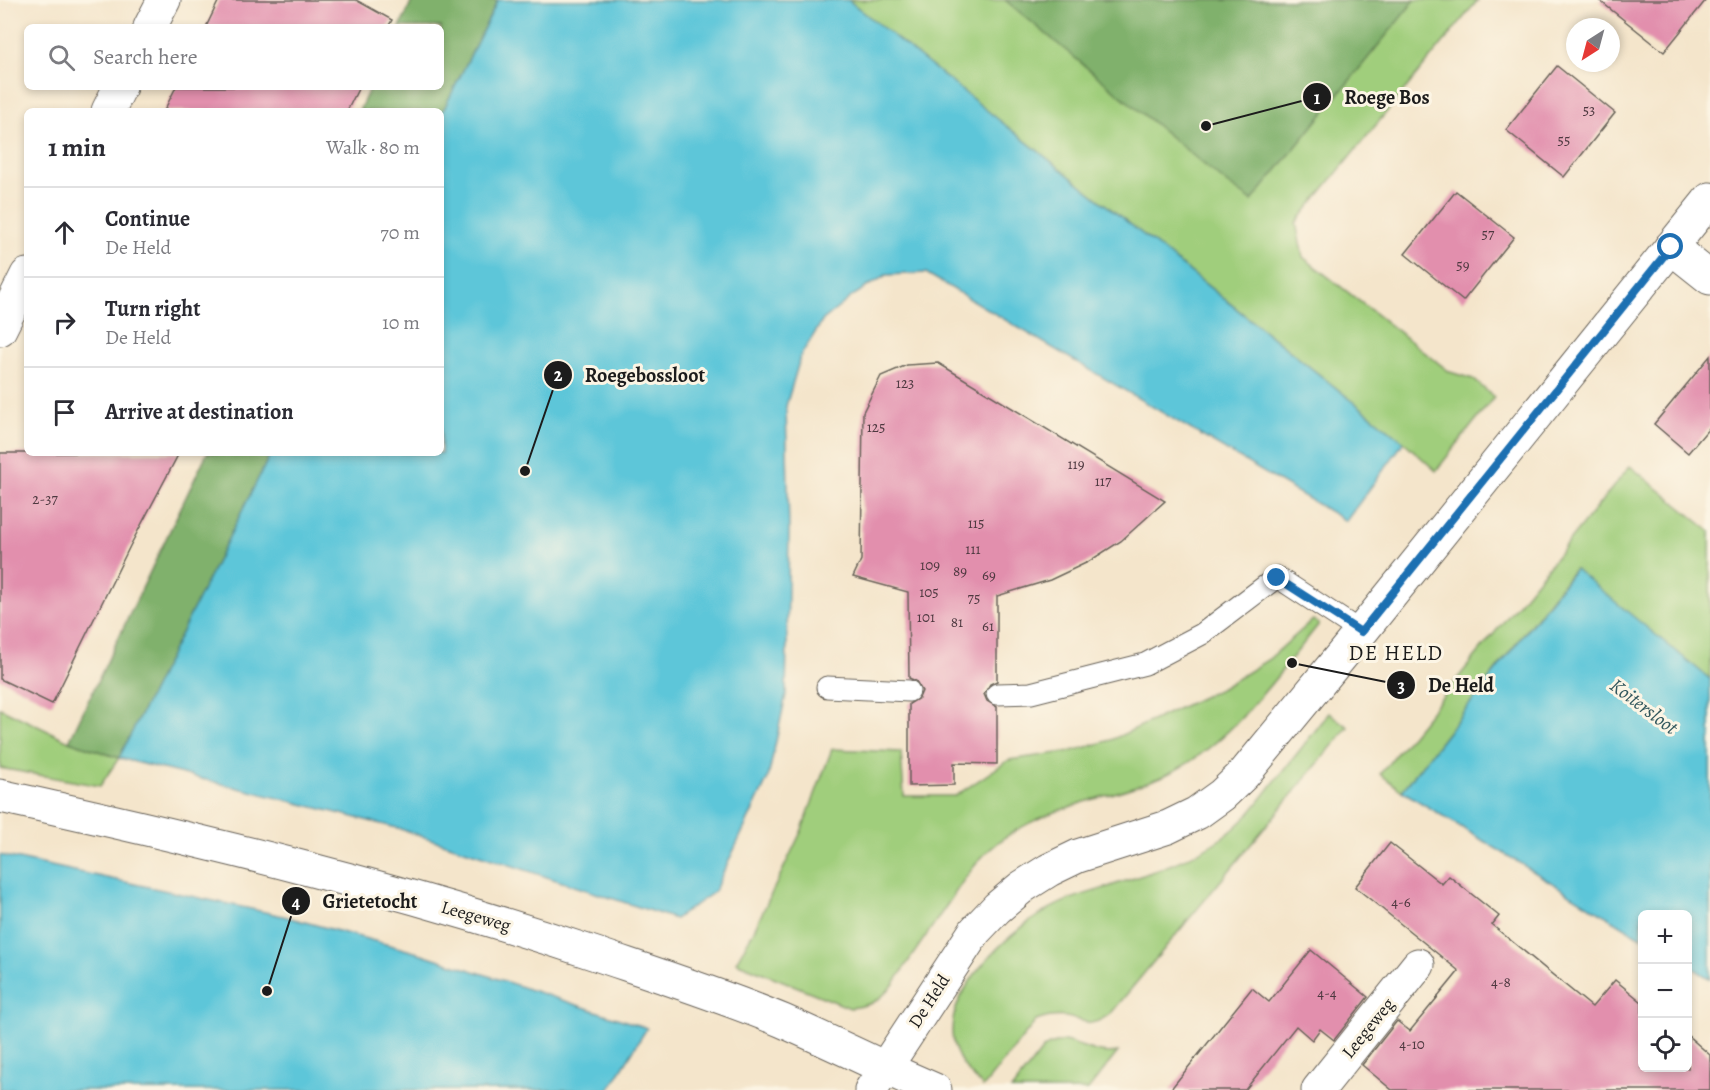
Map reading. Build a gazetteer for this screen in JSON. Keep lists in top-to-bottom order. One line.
{"streets":{"main road":["Leegeweg","De Held"]},"crossings":[["Leegeweg","De Held"]],"districts":["DE HELD"],"water":["Koitersloot"],"places":["Roege Bos","Roegebossloot","De Held","Grietetocht"],"house_numbers":["53","55","57","59","123","125","119","117","2-37","115","111","109","89","69","105","75","101","81","61","4-6","4-8","4-4","4-10"],"north":"bottom left","page":{"search":"Search here","heading":["1 min","Walk · 80 m"],"list":[["Continue","De Held","70 m"],["Turn right","De Held","10 m"],"Arrive at destination"],"map_buttons":["+","−"]}}
